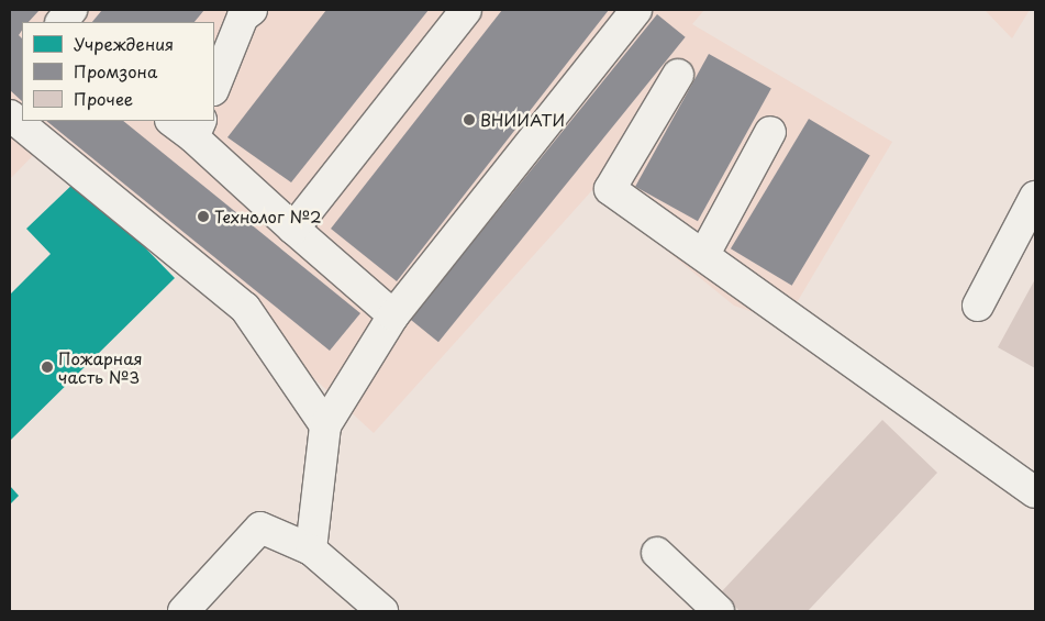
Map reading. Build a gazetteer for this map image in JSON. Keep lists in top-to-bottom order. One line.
{"places":["ВНИИАТИ","Технолог №2","Пожарная часть №3"],"legend":["Учреждения","Промзона","Прочее"]}
